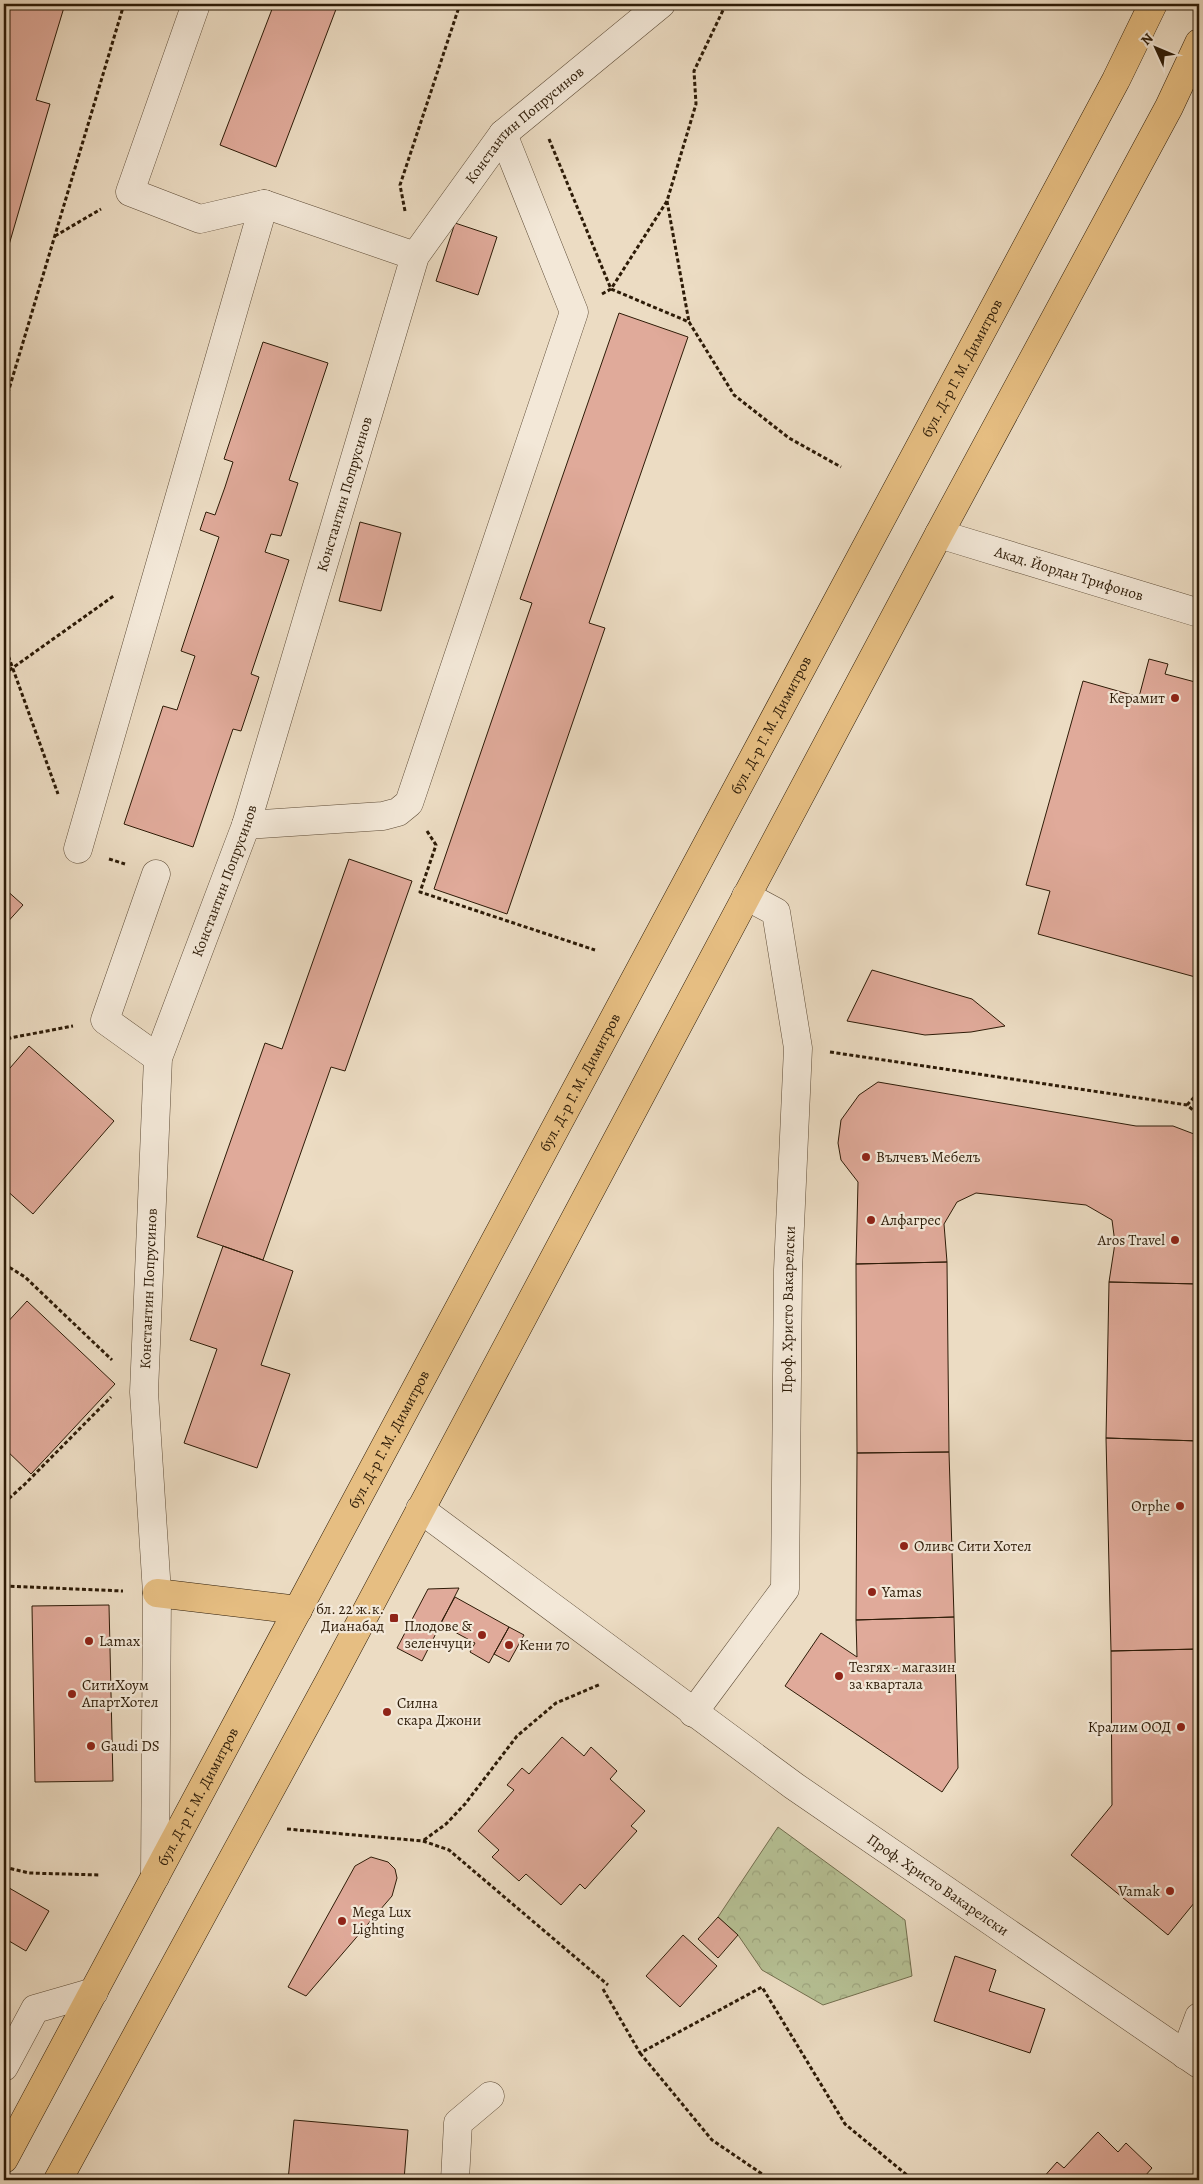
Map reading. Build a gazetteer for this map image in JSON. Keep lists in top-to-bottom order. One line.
{"streets":{"main road":["бул. Д-р Г. М. Димитров"],"street":["Константин Попрусинов","Акад. Йордан Трифонов","Проф. Христо Вакарелски"]},"crossings":[["Константин Попрусинов","бул. Д-р Г. М. Димитров"]],"places":{"other":["Керамит","Вълчевъ Мебелъ","Алфагрес","Aros Travel","Orphe","Оливс Сити Хотел","Yamas","Плодове & зеленчуци","Lamax","Кени 70","Тезгях - магазин за квартала","СитиХоум АпартХотел","Силна скара Джони","Кралим ООД","Gaudi DS","Vamak","Mega Lux Lighting"],"transit":["бл. 22 ж.к. Дианабад"]},"north":"top left"}
